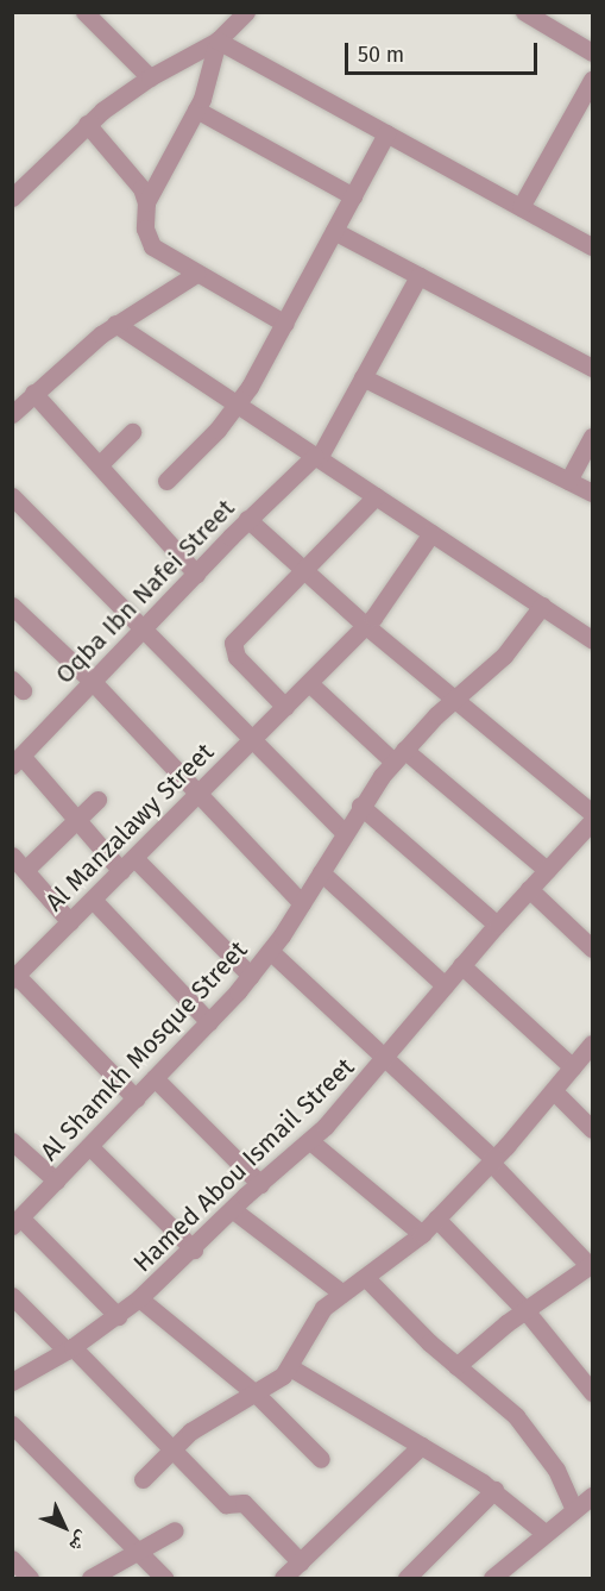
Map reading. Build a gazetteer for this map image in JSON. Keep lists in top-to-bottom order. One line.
{"streets":{"street":["Oqba Ibn Nafei Street","Al Manzalawy Street","Al Shamkh Mosque Street","Hamed Abou Ismail Street"]},"crossings":[["Oqba Ibn Nafei Street","Al Manzalawy Street"],["Al Manzalawy Street","Al Shamkh Mosque Street"]],"scale_bar":"50 m","north":"bottom right"}
